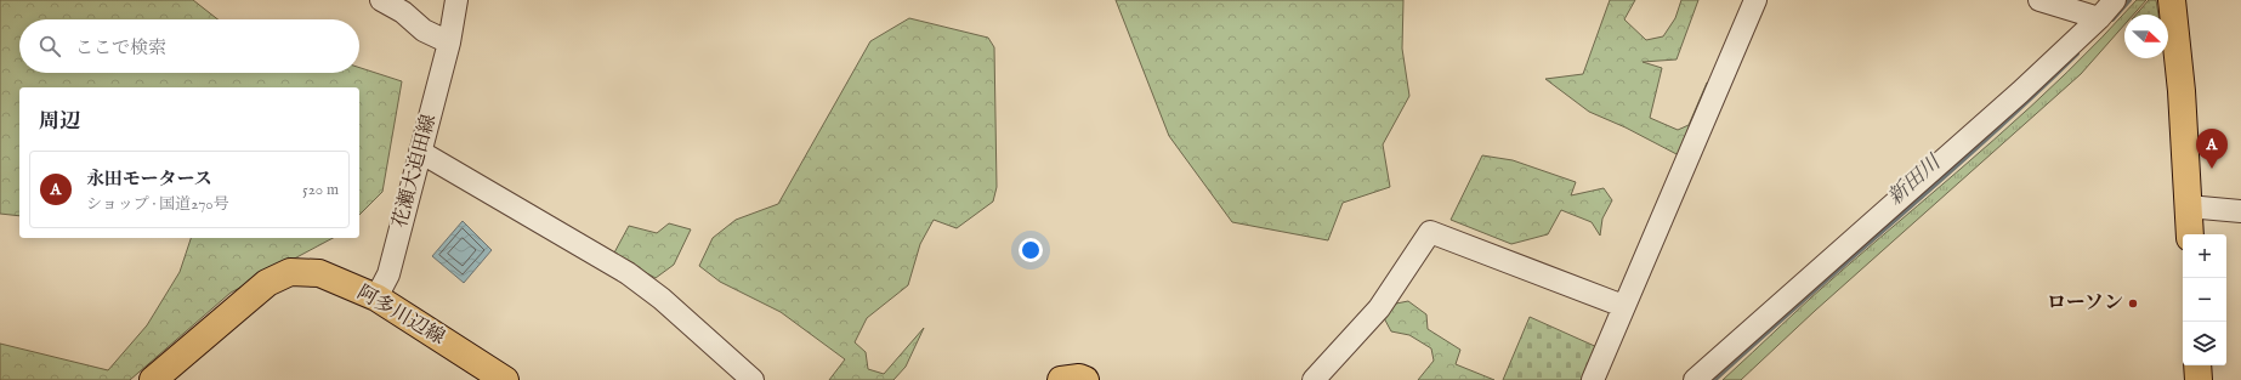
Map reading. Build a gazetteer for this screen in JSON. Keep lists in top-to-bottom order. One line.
{"streets":{"main road":["阿多川辺線"],"street":["花瀬大迫田線"]},"crossings":[["花瀬大迫田線","阿多川辺線"]],"water":["新田川"],"places":["ローソン"],"north":"right","page":{"search":"ここで検索","heading":"周辺","pins":"A","list":[{"mark":"A","name":"永田モータース","note":"ショップ · 国道270号","value":"520 m"}],"map_buttons":["+","−"]}}
